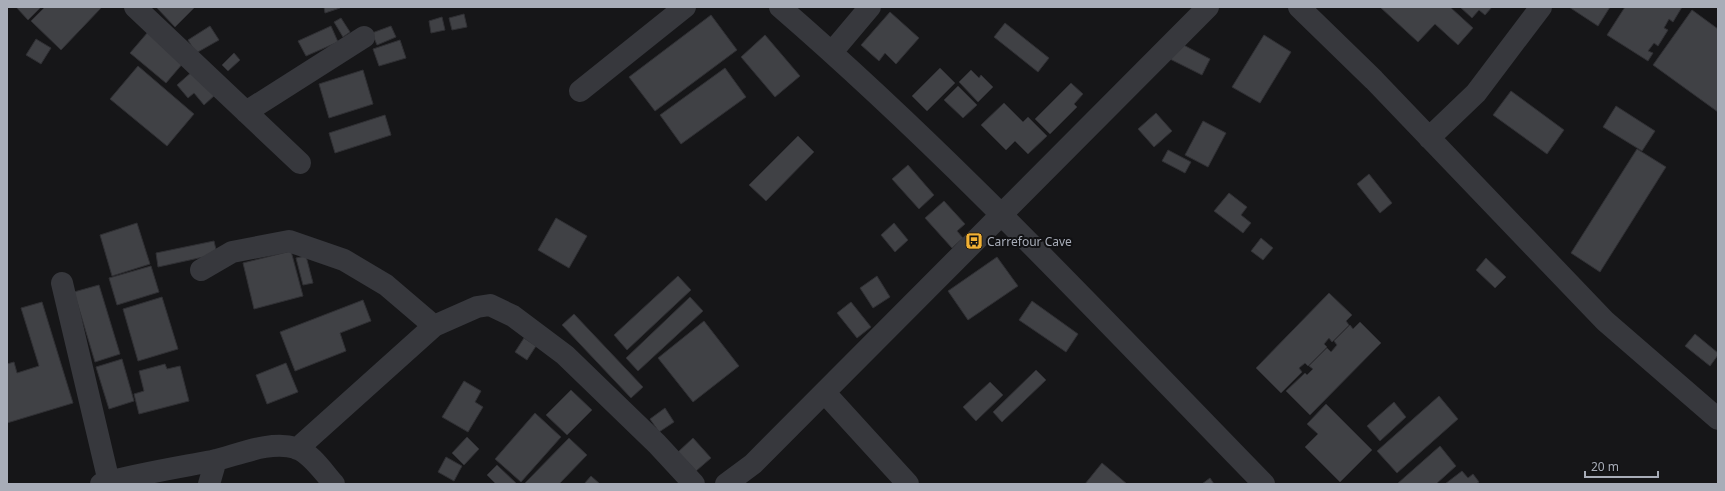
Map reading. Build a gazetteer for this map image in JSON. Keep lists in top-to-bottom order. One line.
{"places":{"bus stop":["Carrefour Cave"]},"scale_bar":"20 m"}
